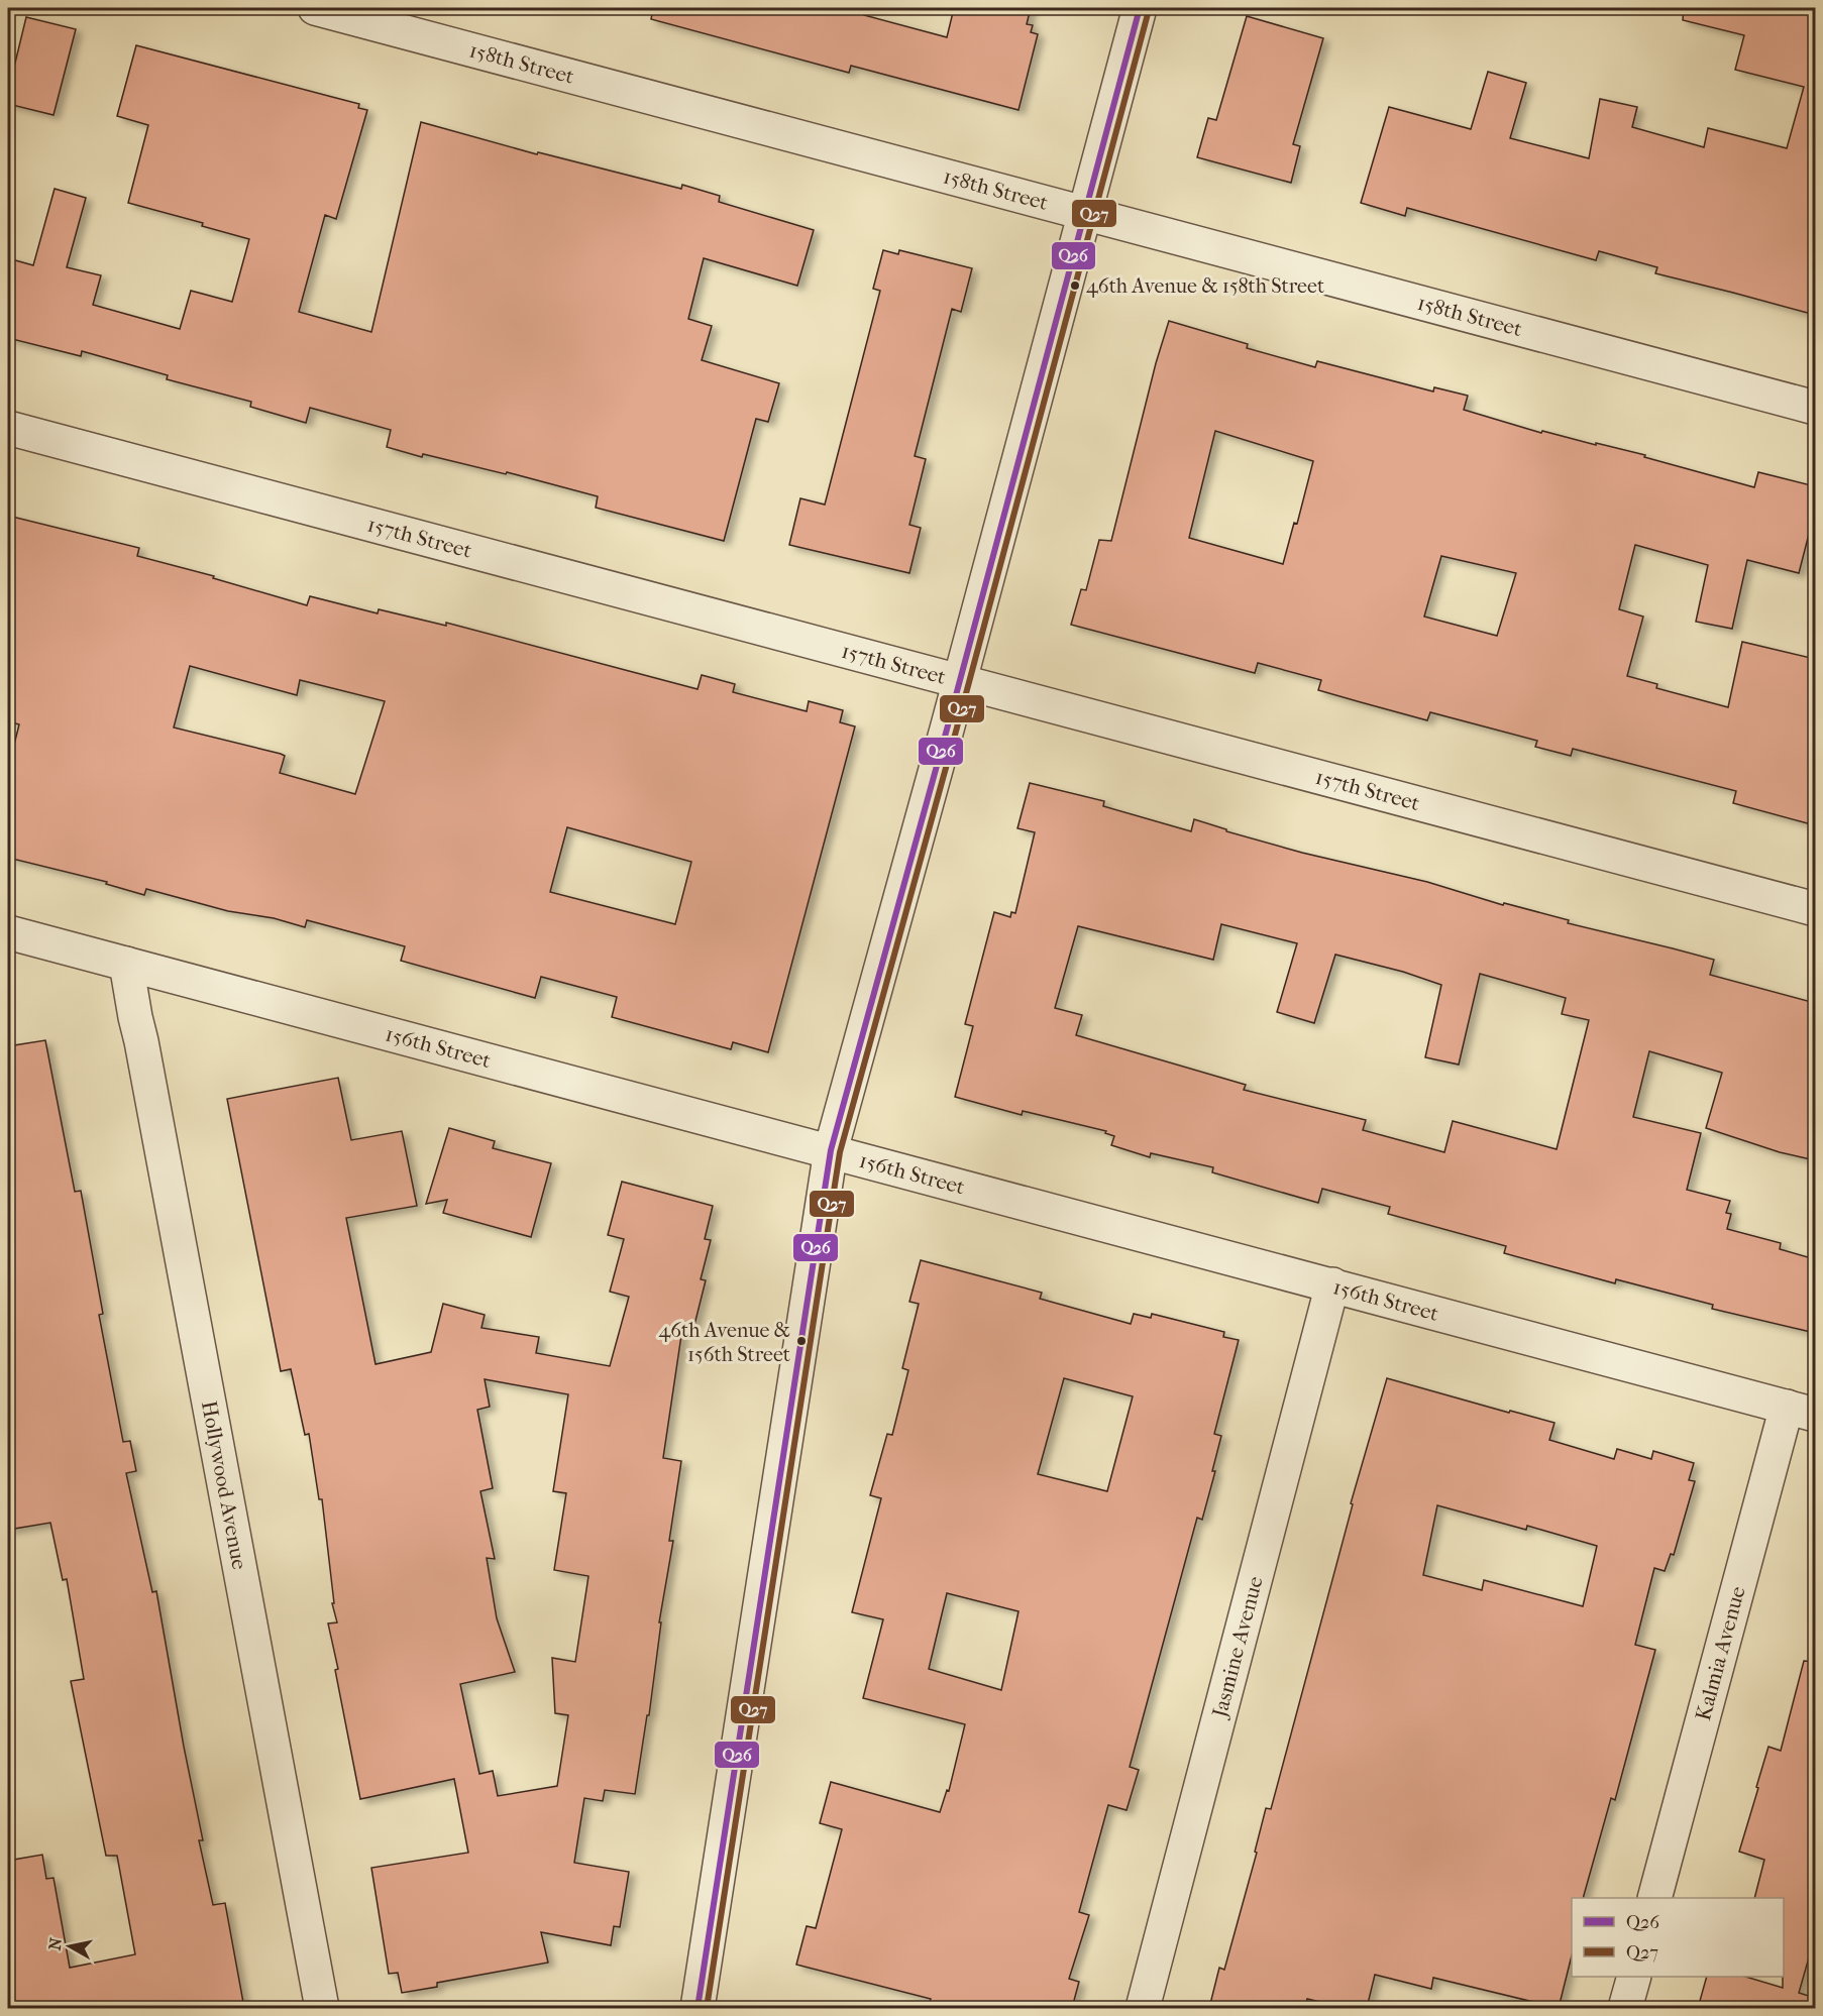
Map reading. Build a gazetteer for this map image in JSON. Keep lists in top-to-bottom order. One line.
{"streets":{"street":["158th Street","157th Street","156th Street","Hollywood Avenue","Jasmine Avenue","Kalmia Avenue"]},"crossings":[["156th Street","Hollywood Avenue"],["156th Street","Jasmine Avenue"],["156th Street","Kalmia Avenue"]],"places":["46th Avenue & 158th Street","46th Avenue & 156th Street"],"lines":["transit line Q26","transit line Q27"],"legend":["Q26","Q27"],"north":"left"}
